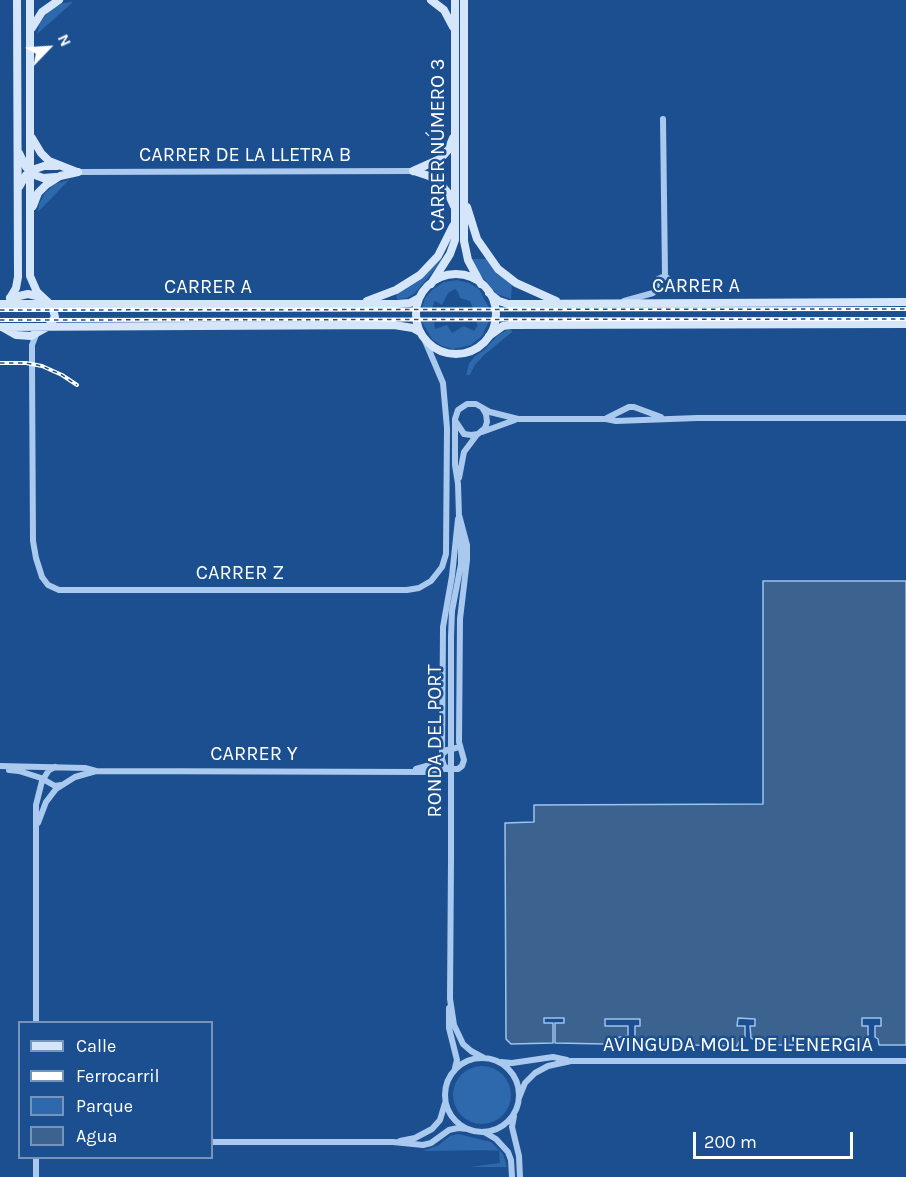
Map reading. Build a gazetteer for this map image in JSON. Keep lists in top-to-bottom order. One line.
{"streets":{"main road":["CARRER NÚMERO 3","CARRER A"],"street":["CARRER DE LA LLETRA B","CARRER Z","RONDA DEL PORT","CARRER Y","AVINGUDA MOLL DE L'ENERGIA"]},"crossings":[["CARRER NÚMERO 3","CARRER A"],["CARRER NÚMERO 3","CARRER Z"],["CARRER A","CARRER Z"]],"legend":["Calle","Ferrocarril","Parque","Agua"],"scale_bar":"200 m","north":"top right"}
